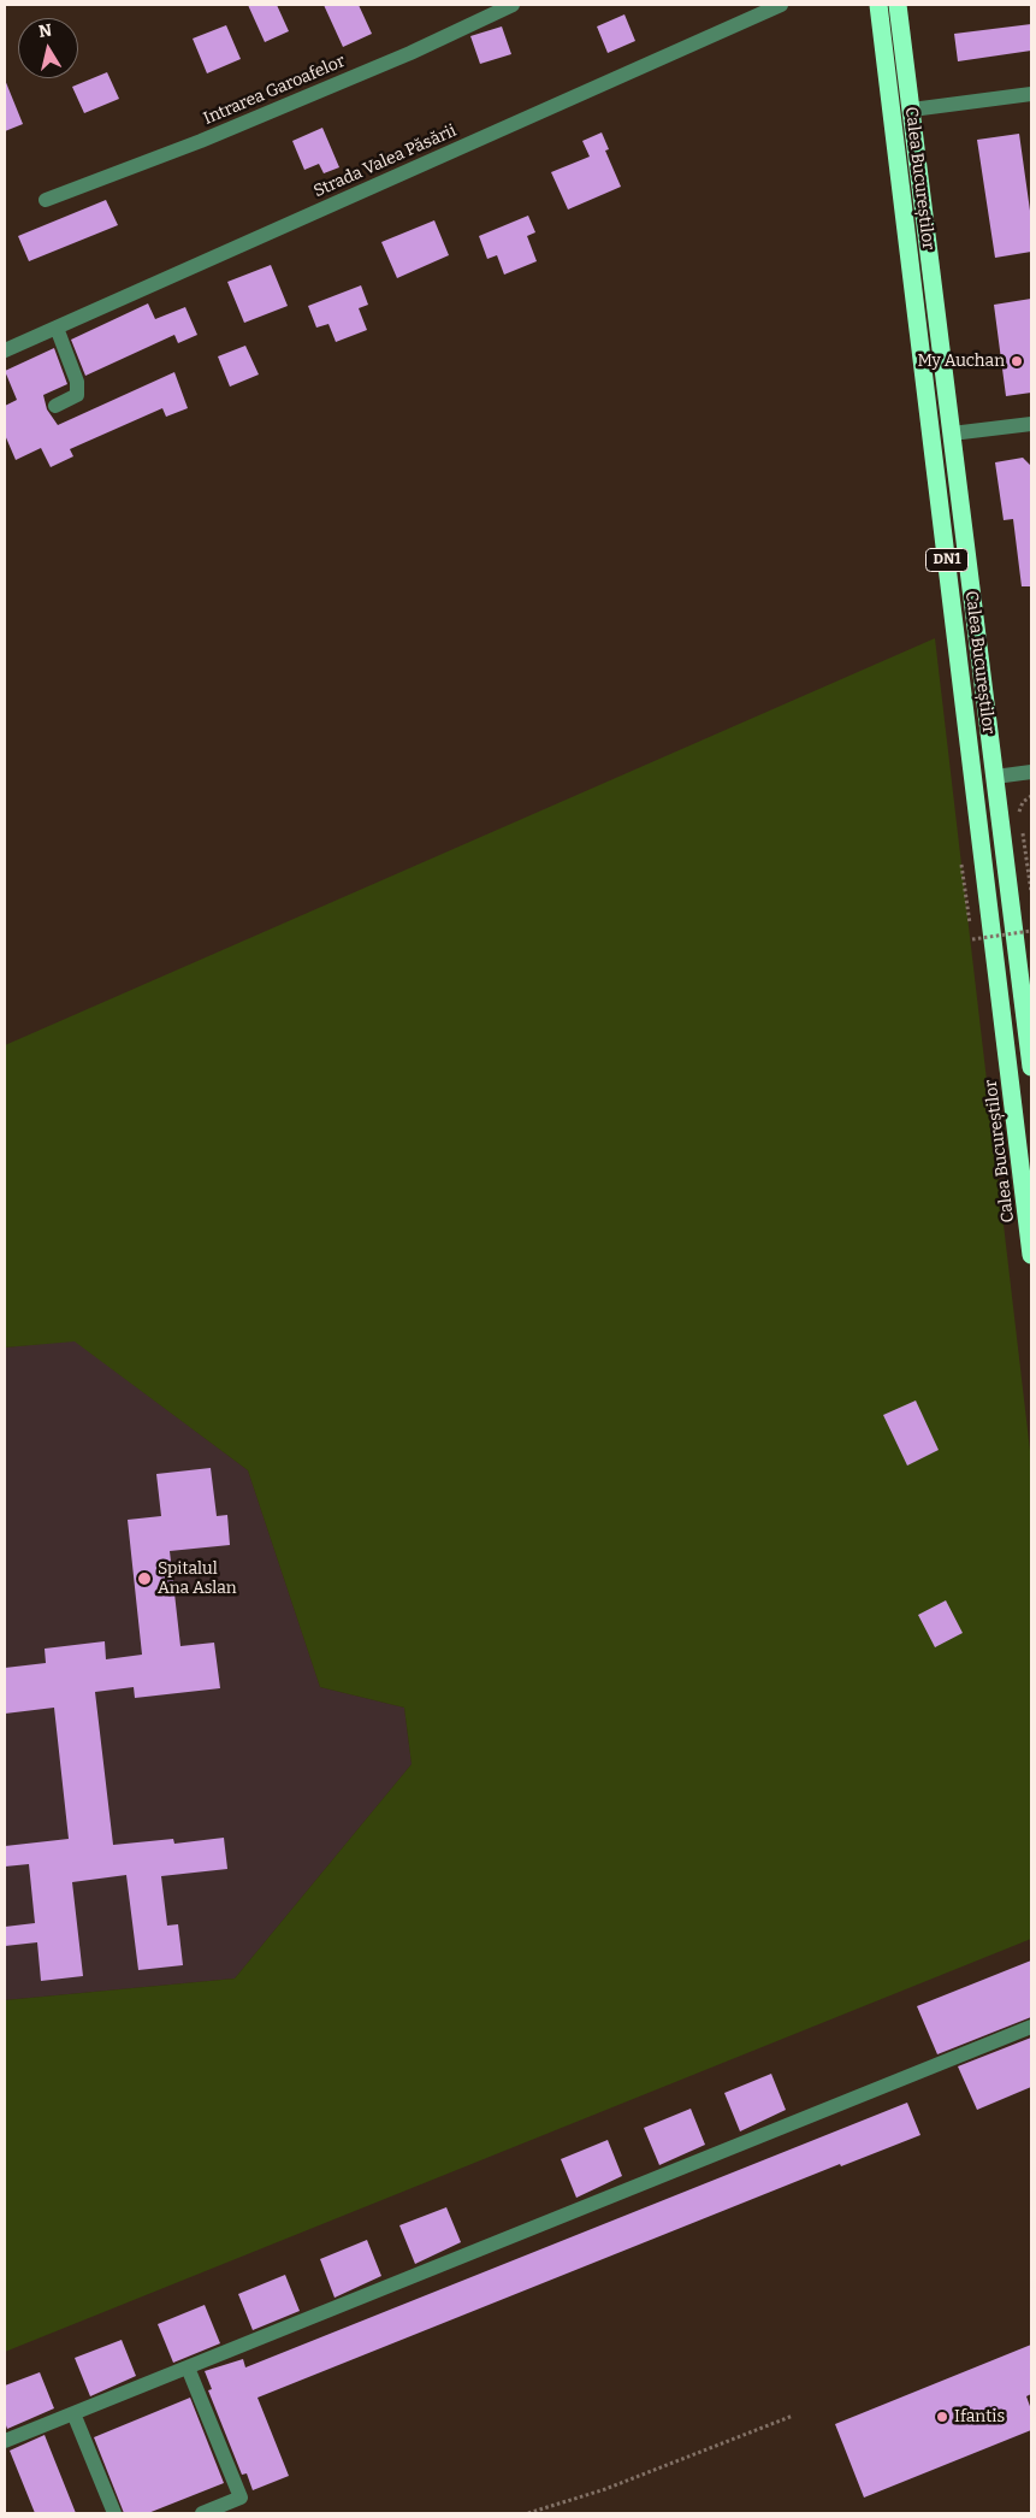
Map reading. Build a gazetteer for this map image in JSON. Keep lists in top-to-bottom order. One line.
{"streets":{"highway":["Calea Bucureștilor","DN1"],"street":["Intrarea Garoafelor","Strada Valea Păsării"]},"places":["My Auchan","Spitalul Ana Aslan","Ifantis"],"north":"top"}
